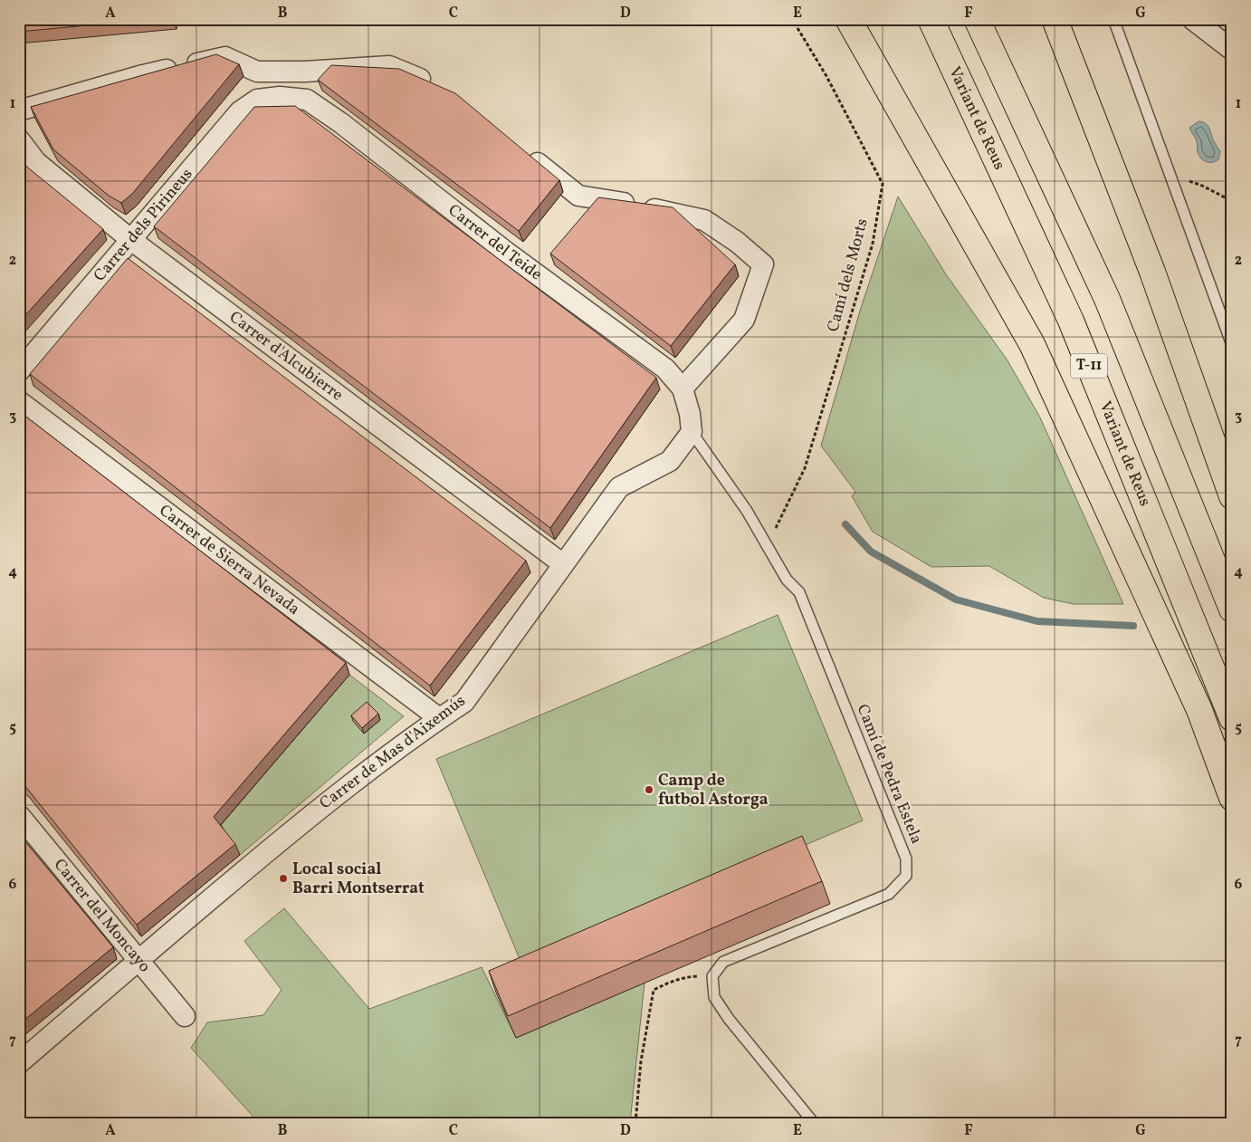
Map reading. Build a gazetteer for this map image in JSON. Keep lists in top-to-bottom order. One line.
{"streets":{"highway":["Variant de Reus","T-11"],"street":["Carrer dels Pirineus","Carrer del Teide","Carrer d'Alcubierre","Carrer de Sierra Nevada","Carrer de Mas d'Aixemús","Carrer del Moncayo"],"lane":["Camí de Pedra Estela"],"path":["Camí dels Morts"]},"crossings":[["Carrer dels Pirineus","Carrer del Teide"],["Carrer dels Pirineus","Carrer d'Alcubierre"],["Carrer del Teide","Carrer de Mas d'Aixemús"],["Carrer del Teide","Camí de Pedra Estela"],["Camí dels Morts","Camí de Pedra Estela"],["Carrer d'Alcubierre","Carrer de Mas d'Aixemús"],["Carrer de Sierra Nevada","Carrer de Mas d'Aixemús"],["Carrer de Mas d'Aixemús","Camí de Pedra Estela"],["Carrer de Mas d'Aixemús","Carrer del Moncayo"]],"places":["Camp de futbol Astorga","Local social Barri Montserrat"],"grid":{"columns":["A","B","C","D","E","F","G"],"rows":["1","2","3","4","5","6","7"]}}
